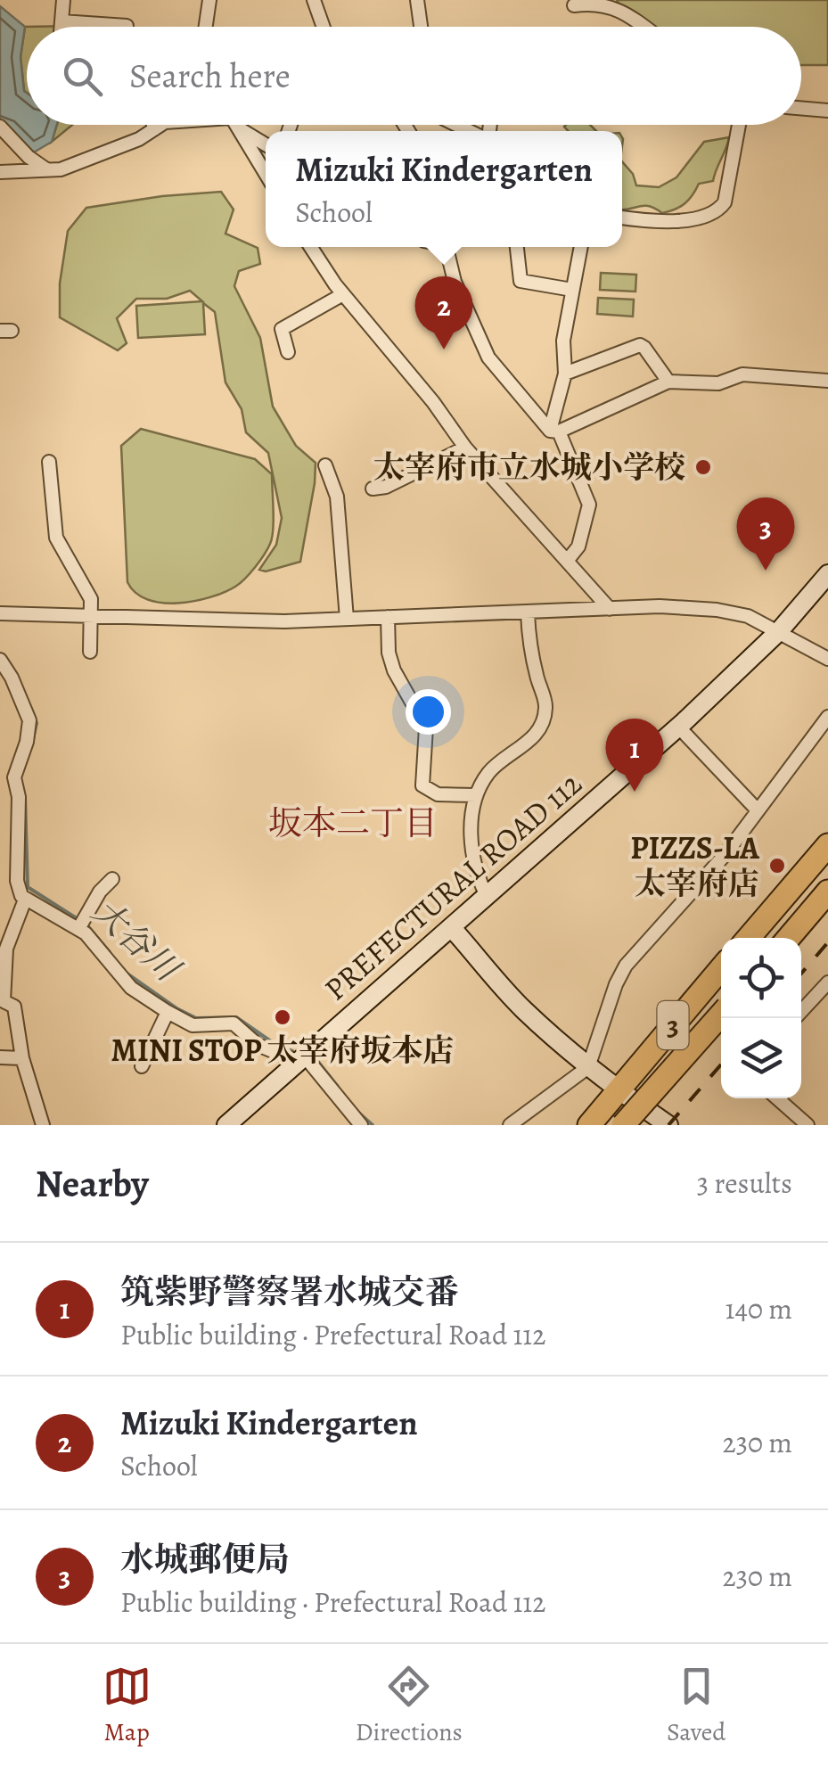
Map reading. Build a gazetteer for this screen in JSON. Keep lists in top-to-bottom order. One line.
{"streets":{"highway":["3"],"main road":["PREFECTURAL ROAD 112"]},"districts":["坂本二丁目"],"water":["大谷川"],"places":["太宰府市立水城小学校","PIZZS-LA 太宰府店","MINI STOP 太宰府坂本店"],"page":{"search":"Search here","popup":["Mizuki Kindergarten","School"],"pins":["2","3","1"],"heading":["Nearby","3 results"],"list":[{"mark":"1","name":"筑紫野警察署水城交番","note":"Public building · Prefectural Road 112","value":"140 m"},{"mark":"2","name":"Mizuki Kindergarten","note":"School","value":"230 m"},{"mark":"3","name":"水城郵便局","note":"Public building · Prefectural Road 112","value":"230 m"}],"nav":["Map","Directions","Saved"]}}
